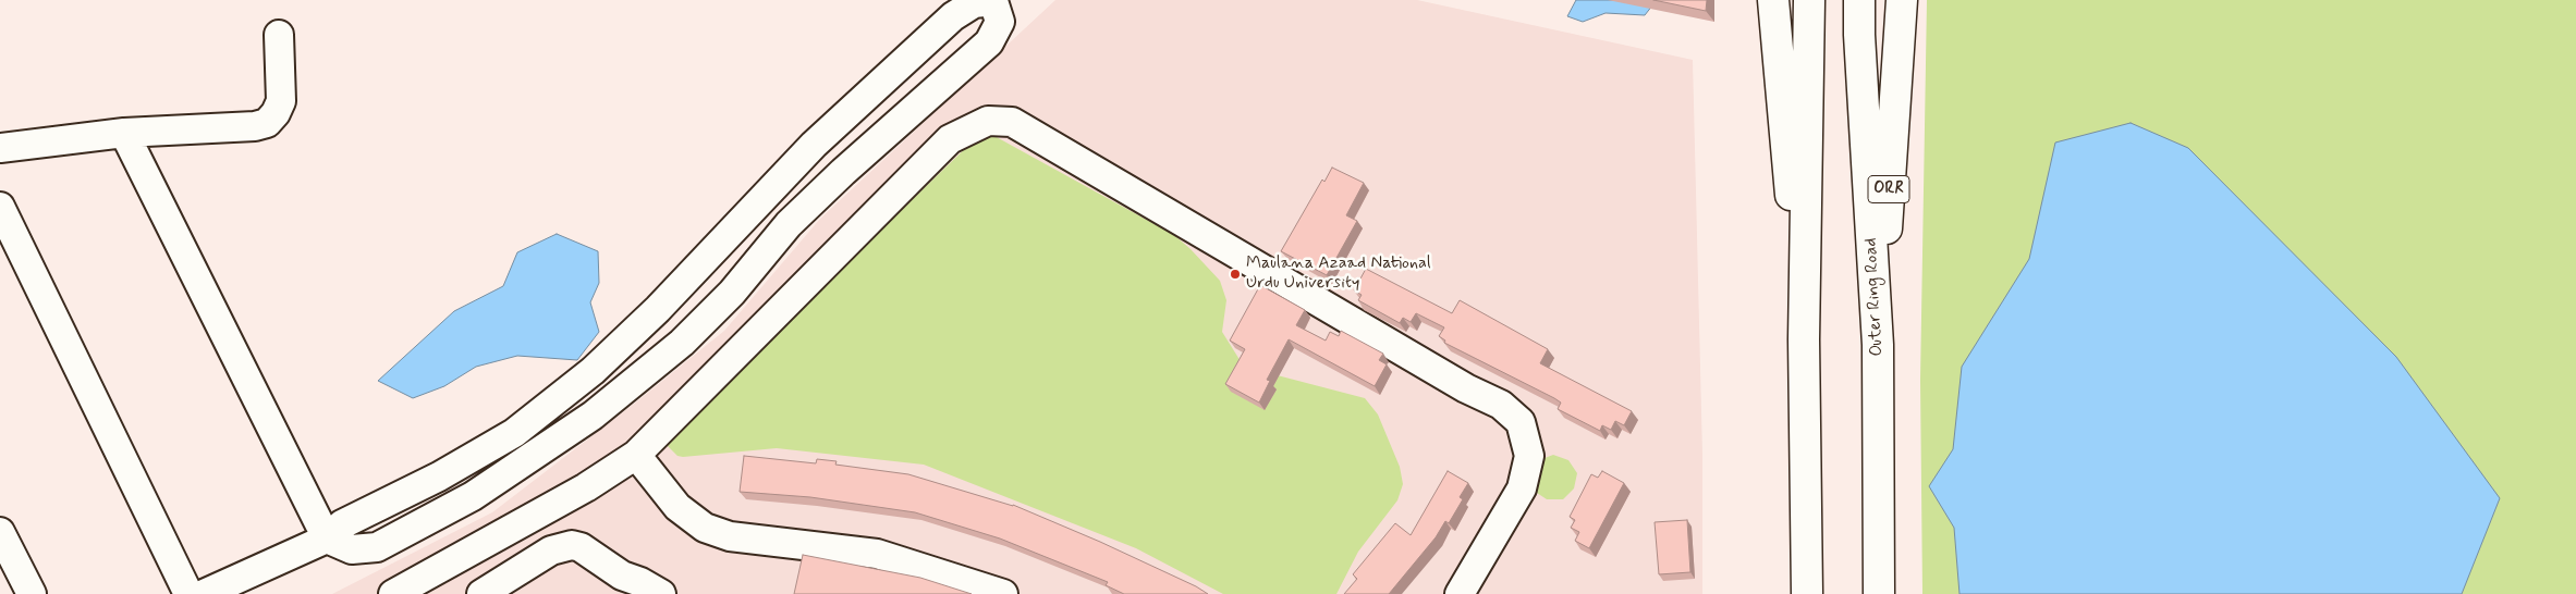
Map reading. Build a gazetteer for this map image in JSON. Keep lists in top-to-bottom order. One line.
{"streets":{"highway":["ORR","Outer Ring Road"]},"crossings":[["ORR","Outer Ring Road"]],"places":["Maulana Azaad National Urdu University"]}
